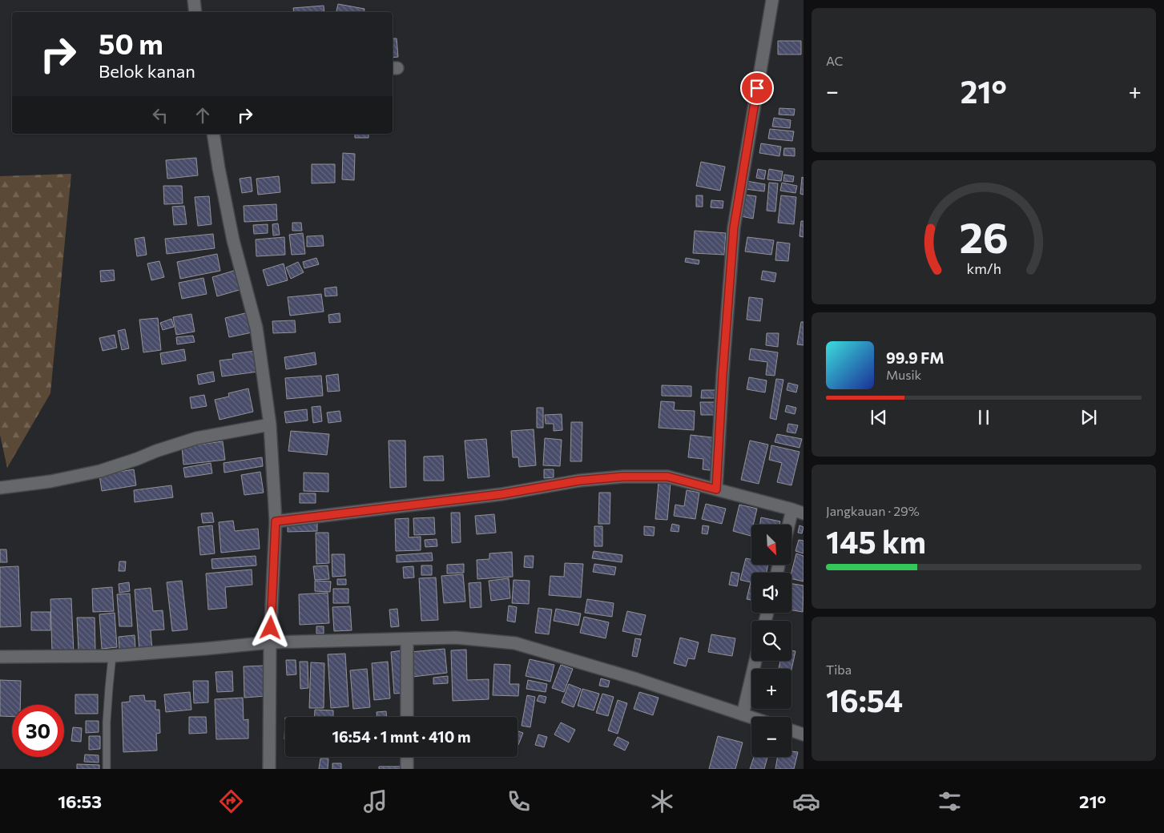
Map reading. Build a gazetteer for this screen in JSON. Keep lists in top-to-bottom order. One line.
{"north":"bottom right","page":{"tile":["AC",["Jangkauan · 29%","145 km"],["Tiba","16:54"]],"turn":["50 m","Belok kanan"],"heat":["−","21°","+"],"song":["99.9 FM","Musik"],"map_buttons":["+","−"],"limit":"30","trip":"16:54 · 1 mnt · 410 m","tabs":["16:53","21°"],"gauge":["26","km/h"]}}
